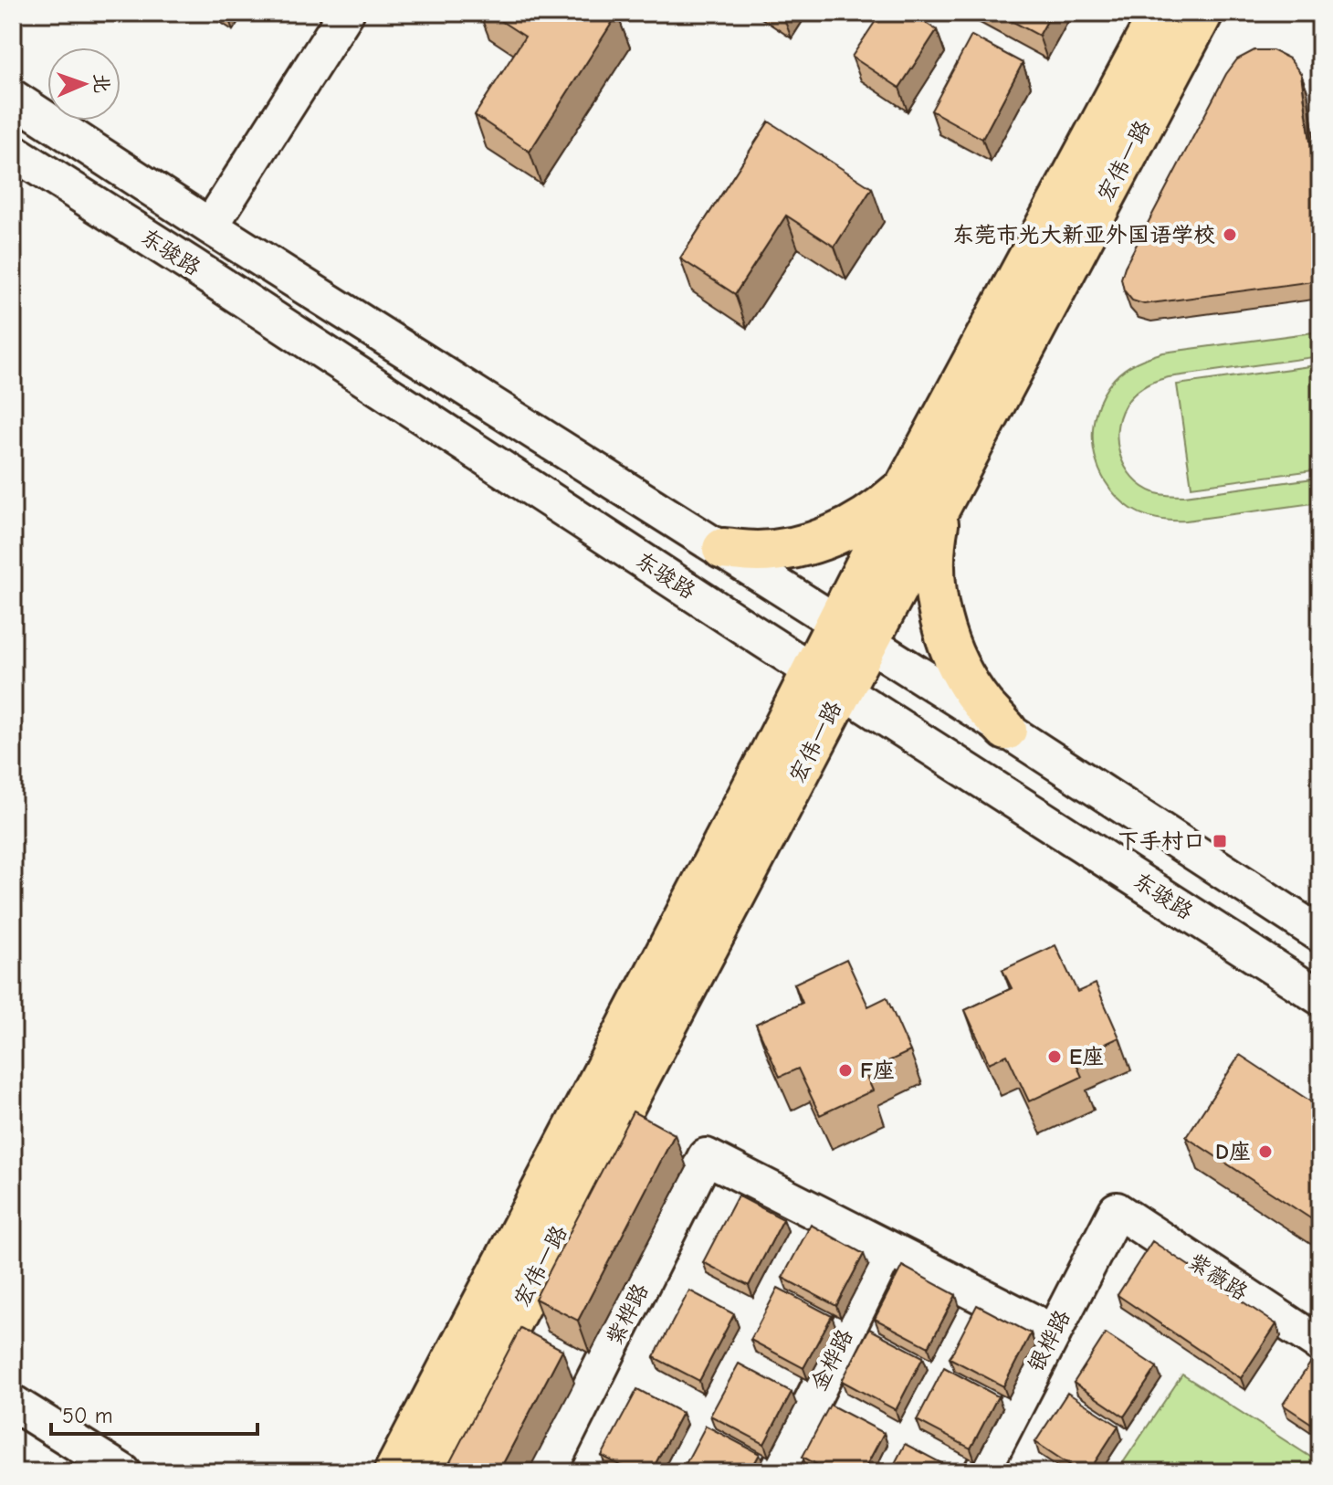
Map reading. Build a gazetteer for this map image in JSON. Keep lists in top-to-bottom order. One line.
{"streets":{"main road":["宏伟一路"],"street":["东骏路","紫薇路","紫桦路","银桦路","金桦路"]},"crossings":[["宏伟一路","东骏路"],["紫薇路","银桦路"],["紫桦路","金桦路"]],"places":{"other":["东莞市光大新亚外国语学校","E座","F座","D座"],"transit":["下手村口"]},"scale_bar":"50 m","north":"right"}
